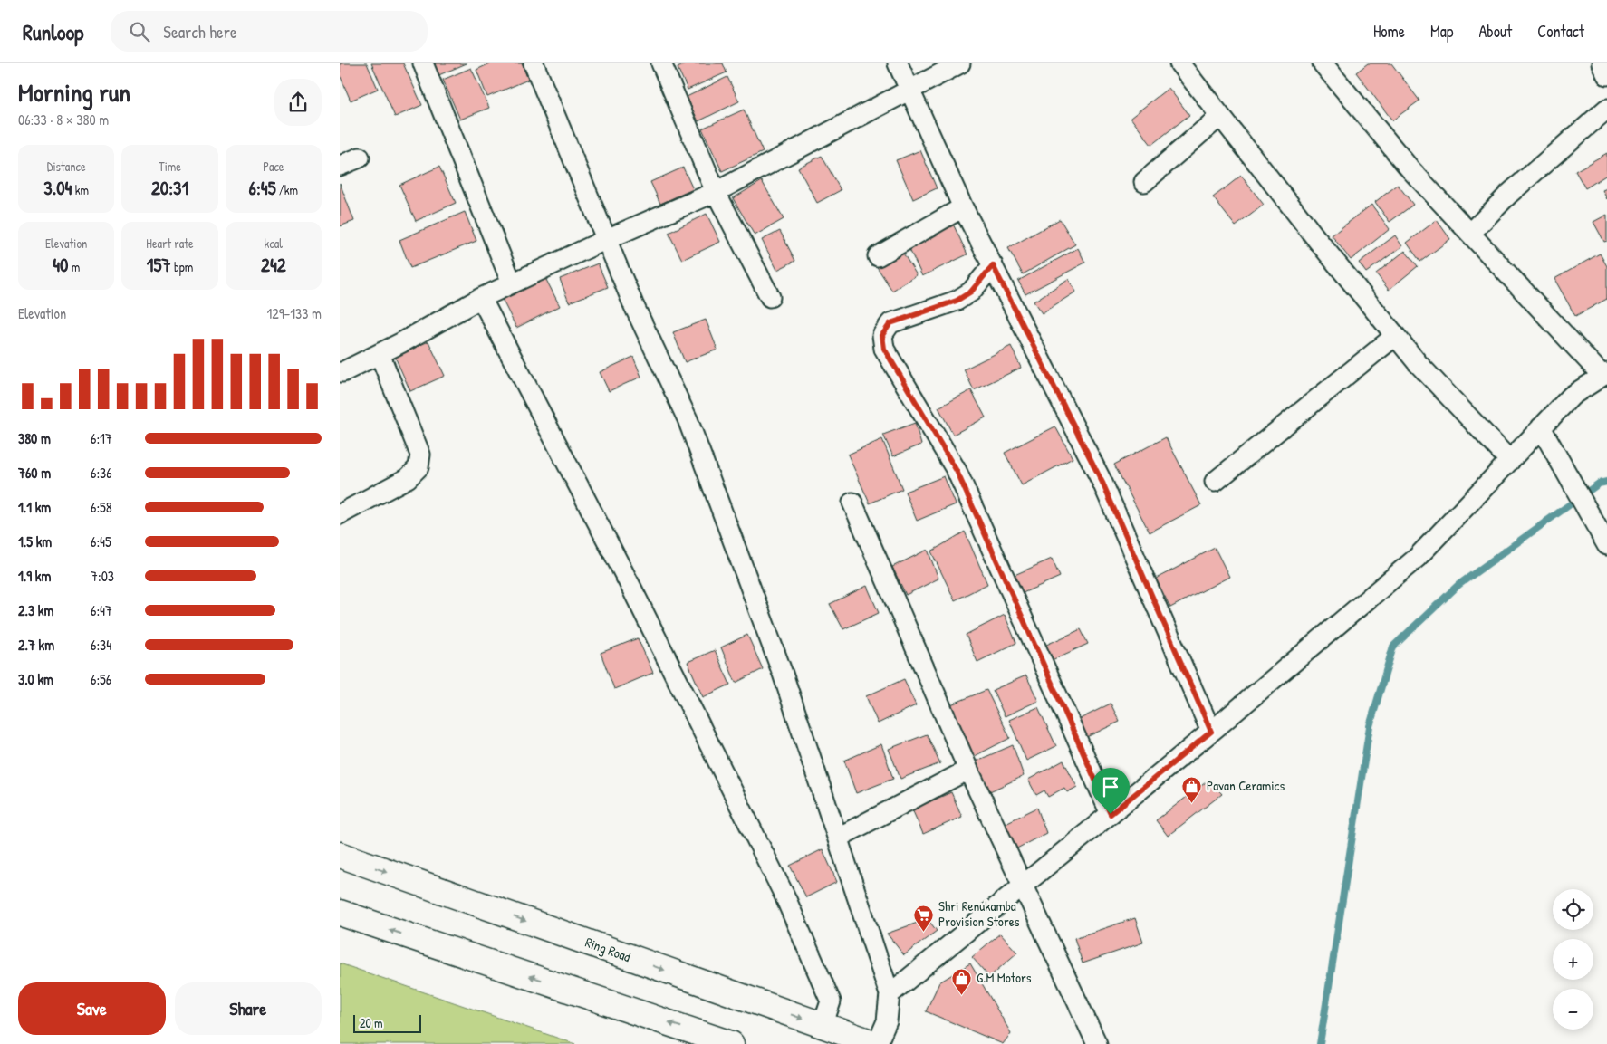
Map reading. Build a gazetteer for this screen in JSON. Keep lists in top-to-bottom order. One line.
{"streets":{"main road":["Ring Road"]},"places":{"shop":["Pavan Ceramics","G.M Motors"],"supermarket":["Shri Renukamba Provision Stores"]},"scale_bar":"20 m","page":{"header":"Runloop","search":"Search here","nav":["Home","Map","About","Contact"],"heading":["Morning run","06:33 · 8 × 380 m"],"stats":[["Distance","3.04 km"],["Time","20:31"],["Pace","6:45 /km"],["Elevation","40 m"],["Heart rate","157 bpm"],["kcal","242"]],"chart":["Elevation","129–133 m"],"list":[{"name":"380 m","note":"6:17"},{"name":"760 m","note":"6:36"},{"name":"1.1 km","note":"6:58"},{"name":"1.5 km","note":"6:45"},{"name":"1.9 km","note":"7:03"},{"name":"2.3 km","note":"6:47"},{"name":"2.7 km","note":"6:34"},{"name":"3.0 km","note":"6:56"}],"map_buttons":["+","−"],"buttons":["Save","Share"],"scale":"20 m"}}
